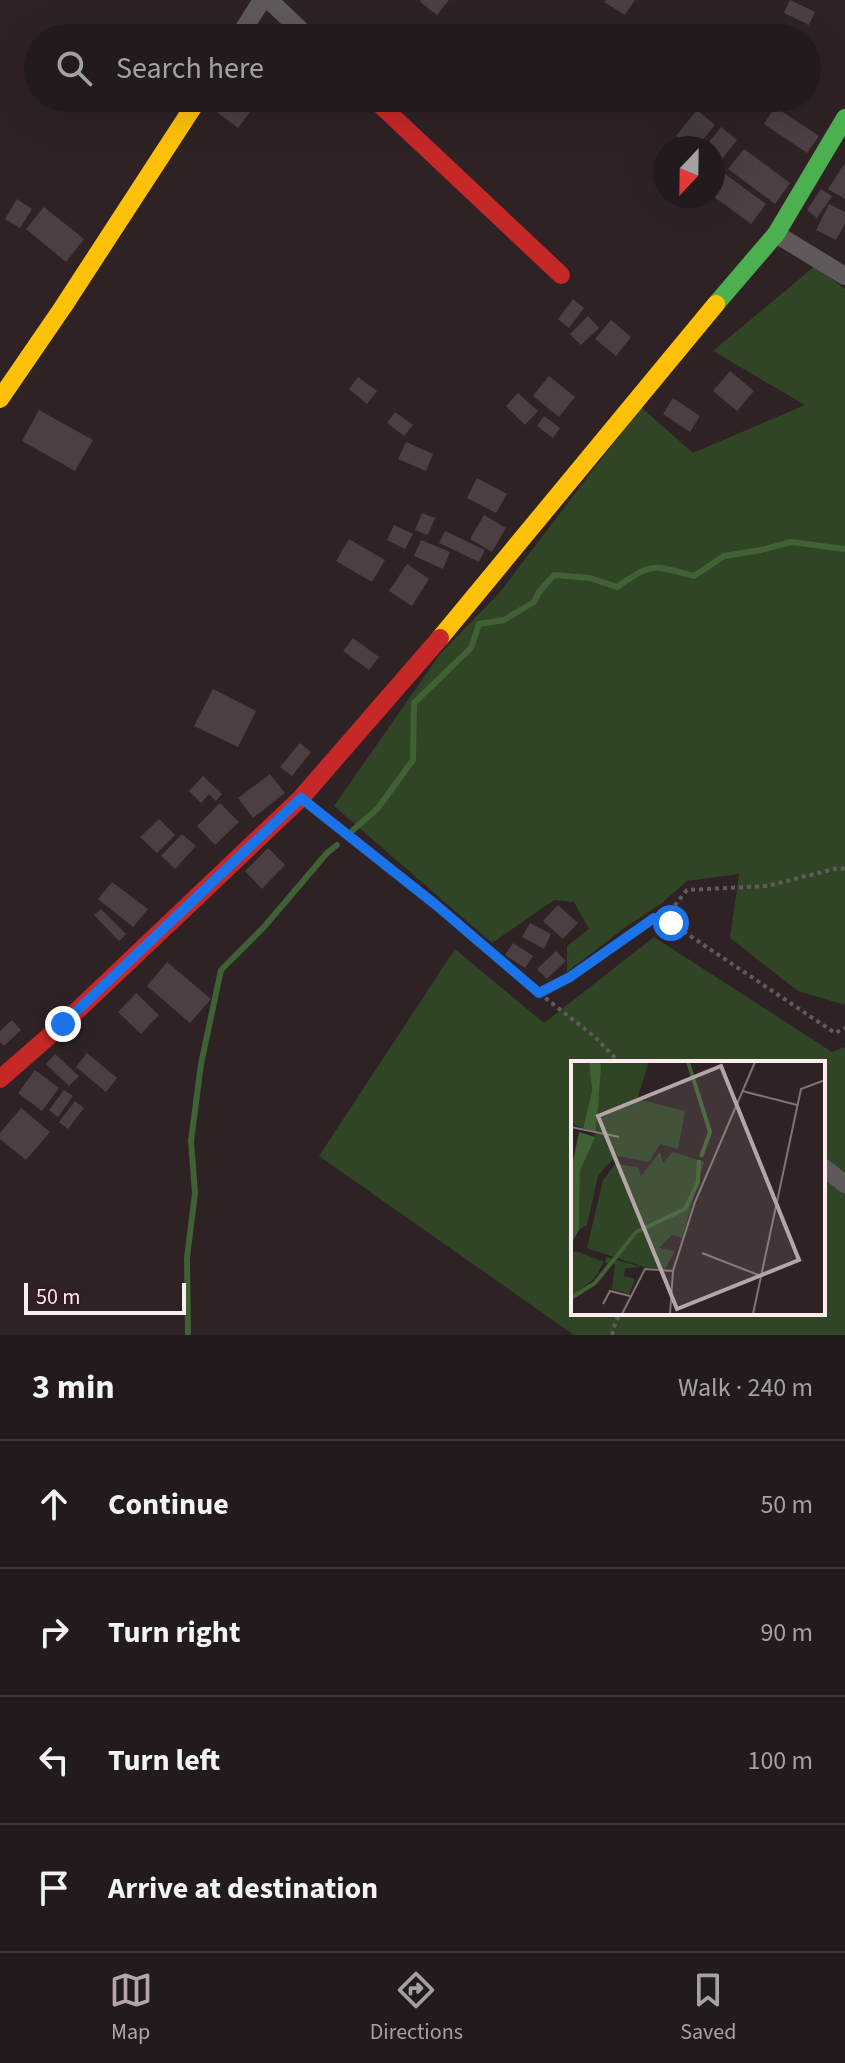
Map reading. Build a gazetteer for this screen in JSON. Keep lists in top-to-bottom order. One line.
{"scale_bar":"50 m","north":"bottom","page":{"search":"Search here","scale":"50 m","heading":["3 min","Walk · 240 m"],"list":[["Continue","50 m"],["Turn right","90 m"],["Turn left","100 m"],"Arrive at destination"],"nav":["Map","Directions","Saved"]}}
